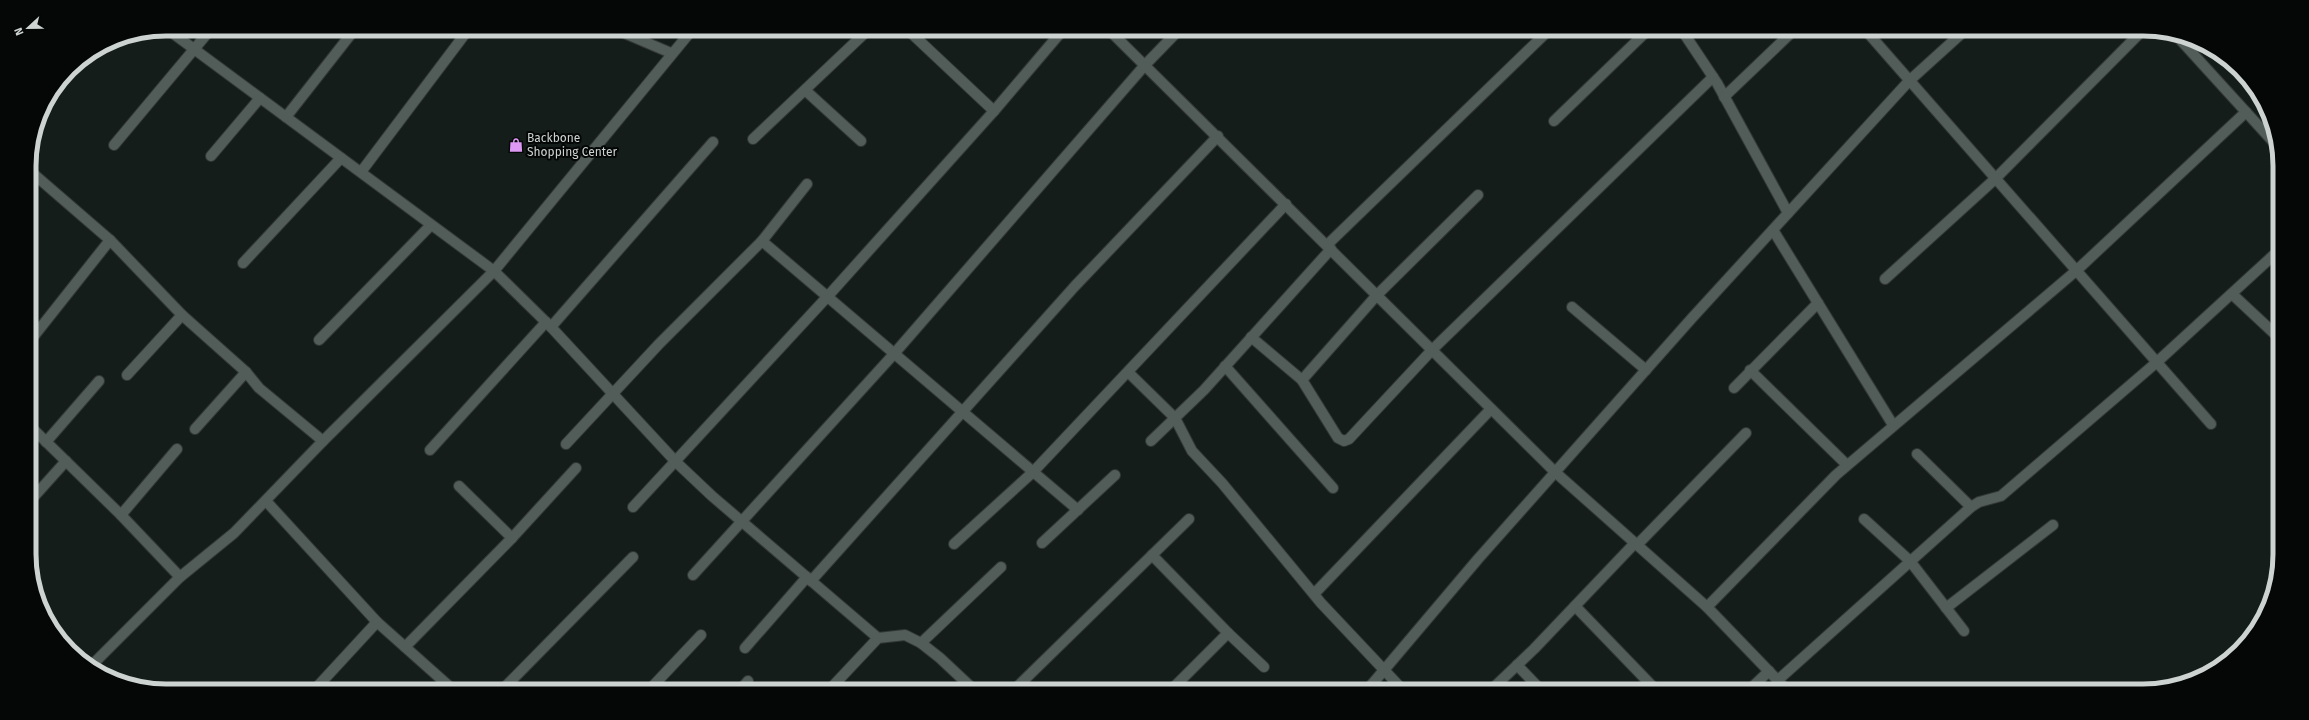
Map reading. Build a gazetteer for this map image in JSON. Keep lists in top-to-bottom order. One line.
{"places":{"shop":["Backbone Shopping Center"]},"north":"left"}
